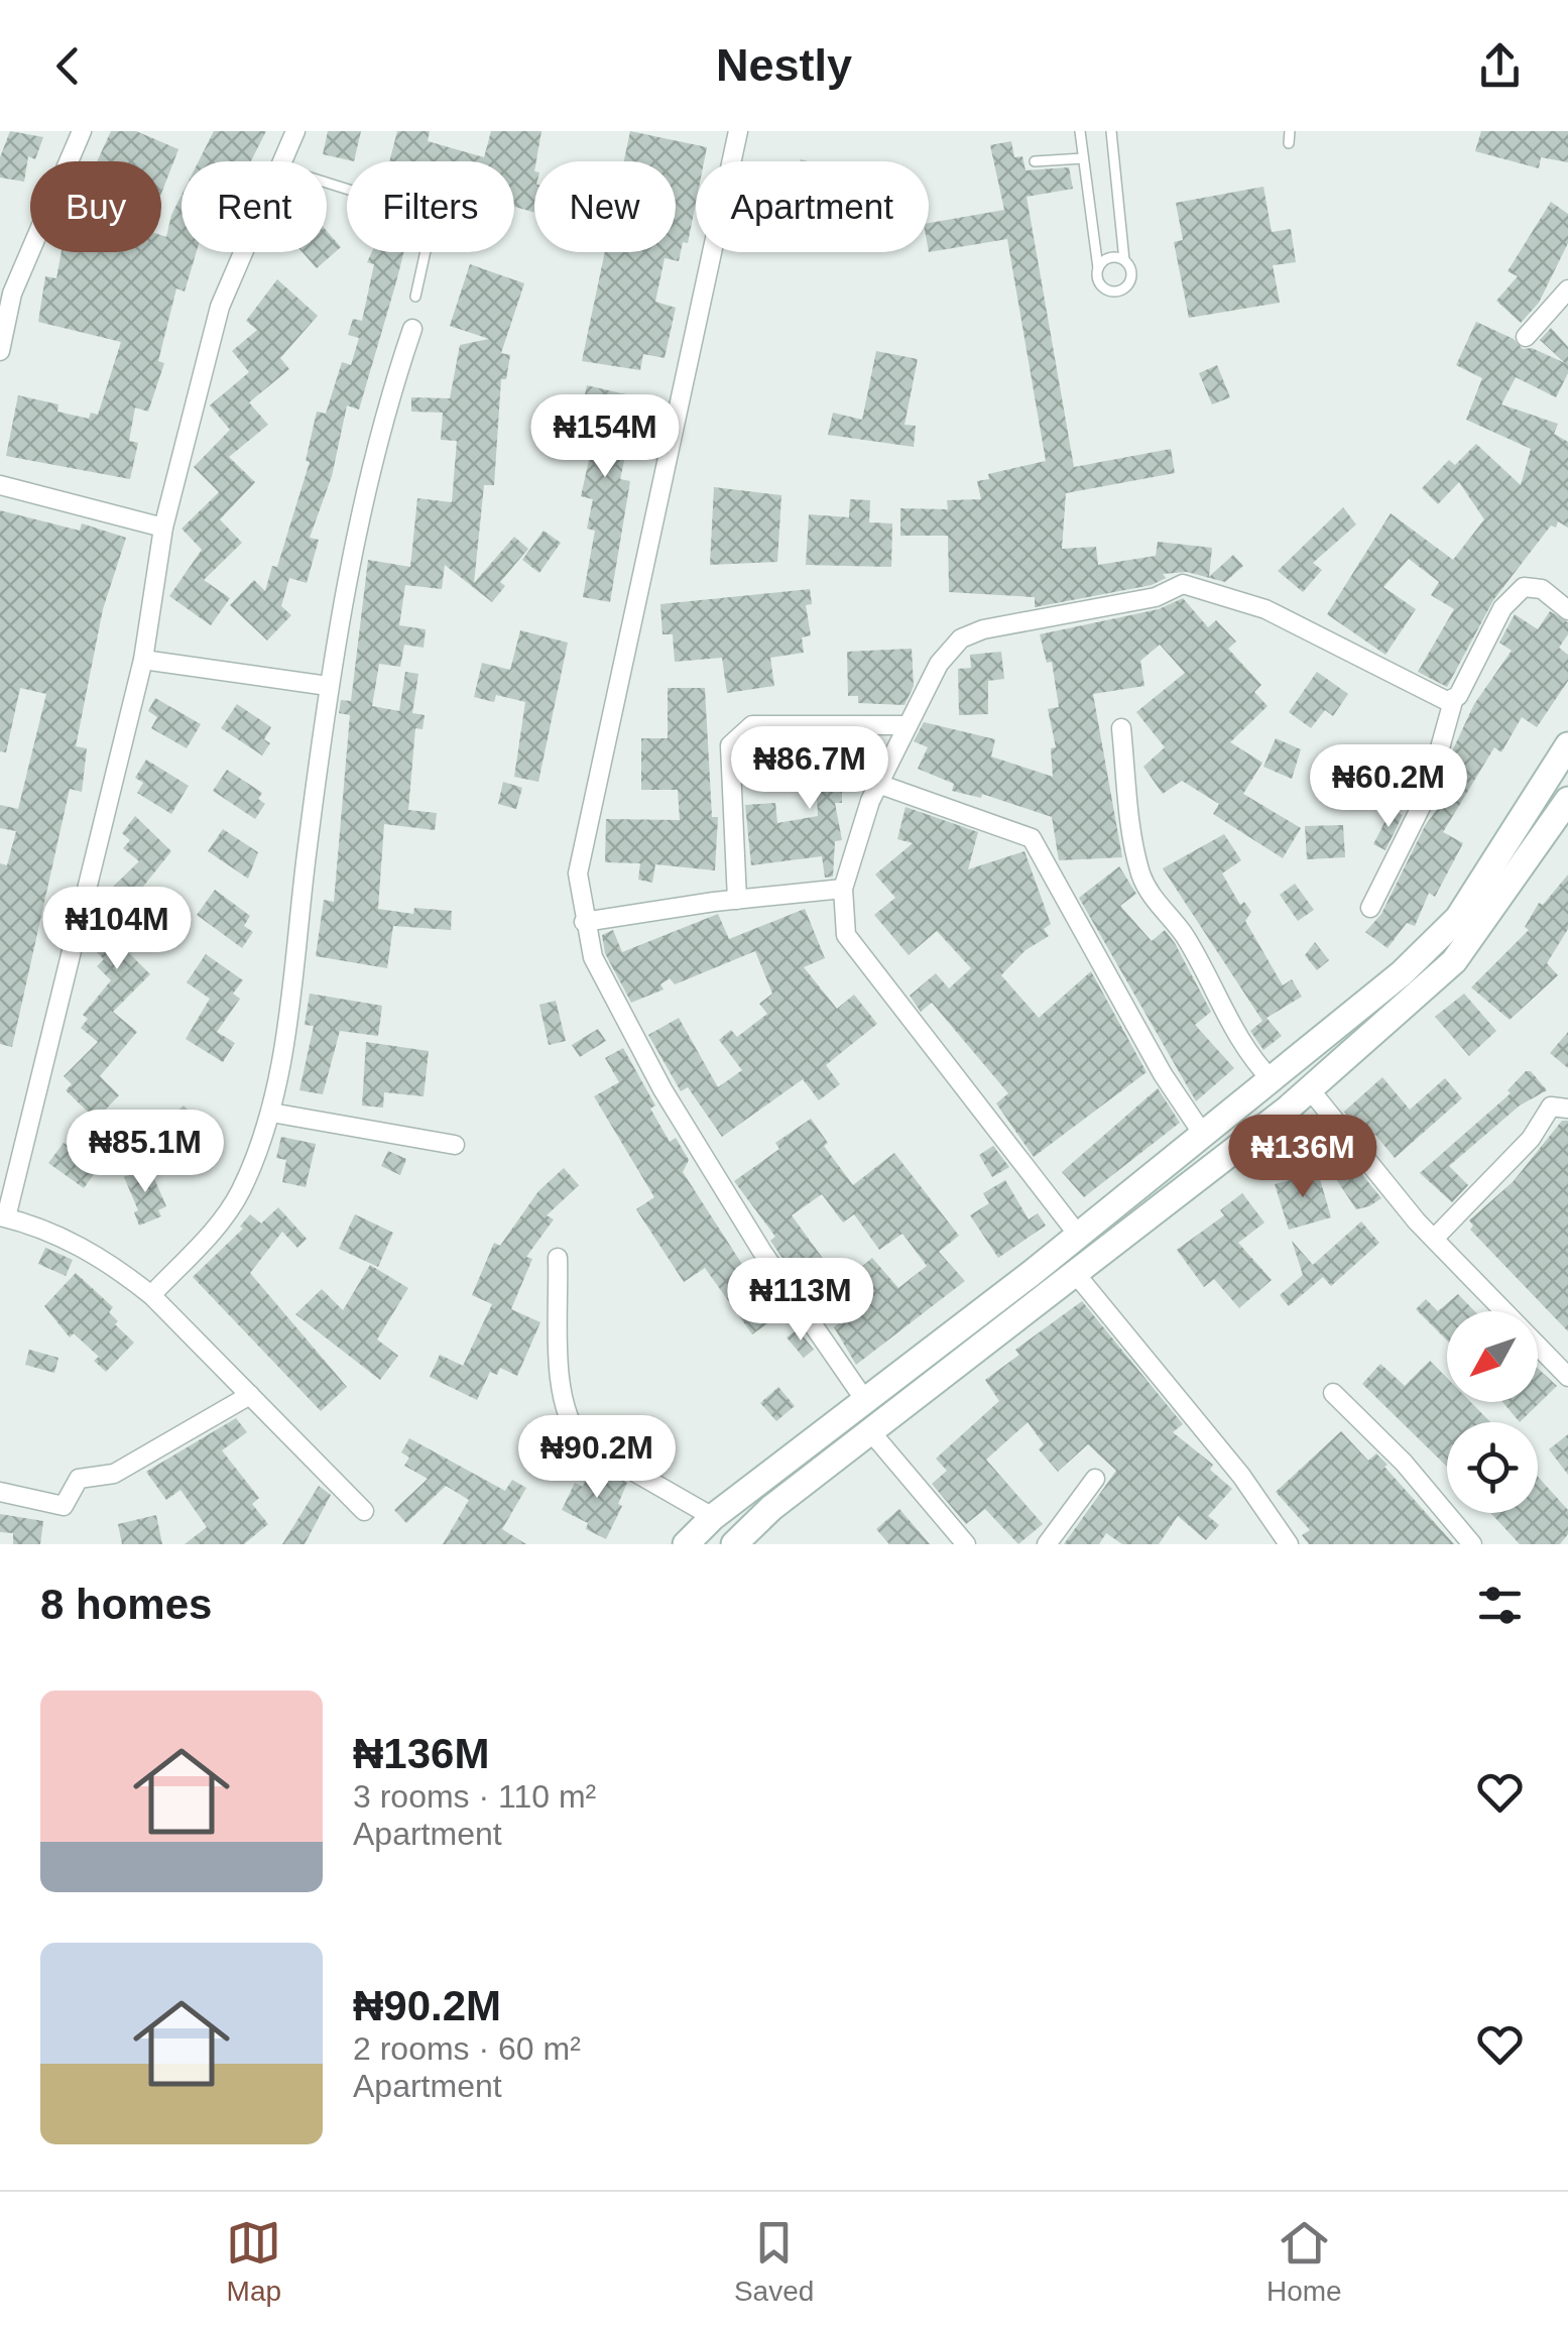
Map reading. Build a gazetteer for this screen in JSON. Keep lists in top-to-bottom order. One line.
{"north":"bottom left","page":{"header":"Nestly","chip":["Buy","Rent","Filters","New","Apartment"],"price":["₦154M","₦86.7M","₦60.2M","₦104M","₦85.1M","₦136M","₦113M","₦90.2M"],"heading":"8 homes","list":[{"name":"₦136M","note":"3 rooms · 110 m² · Apartment"},{"name":"₦90.2M","note":"2 rooms · 60 m² · Apartment"}],"tabs":["Map","Saved","Home"]}}
